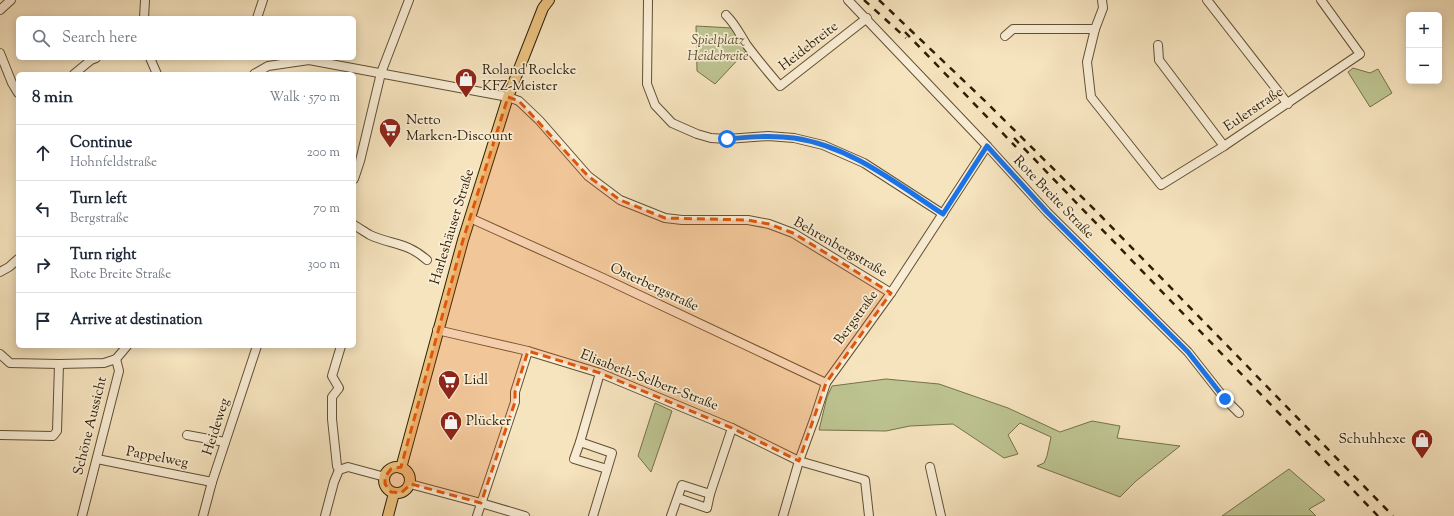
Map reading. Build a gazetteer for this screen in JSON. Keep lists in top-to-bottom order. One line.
{"streets":{"main road":["Harleshäuser Straße"],"street":["Heidebreite","Eulerstraße","Rote Breite Straße","Behrenbergstraße","Osterbergstraße","Bergstraße","Elisabeth-Selbert-Straße","Schöne Aussicht","Heideweg","Pappelweg"]},"crossings":[["Heidebreite","Rote Breite Straße"],["Rote Breite Straße","Bergstraße"],["Harleshäuser Straße","Behrenbergstraße"],["Harleshäuser Straße","Osterbergstraße"],["Harleshäuser Straße","Elisabeth-Selbert-Straße"],["Behrenbergstraße","Bergstraße"],["Osterbergstraße","Bergstraße"],["Bergstraße","Elisabeth-Selbert-Straße"],["Schöne Aussicht","Pappelweg"],["Heideweg","Pappelweg"]],"parks":["Spielplatz Heidebreite"],"places":{"shop":["Roland Roelcke KFZ-Meister","Plücker","Schuhhexe"],"supermarket":["Netto Marken-Discount","Lidl"]},"page":{"map_buttons":["+","−"],"search":"Search here","heading":["8 min","Walk · 570 m"],"list":[["Continue","Hohnfeldstraße","200 m"],["Turn left","Bergstraße","70 m"],["Turn right","Rote Breite Straße","300 m"],"Arrive at destination"]}}
